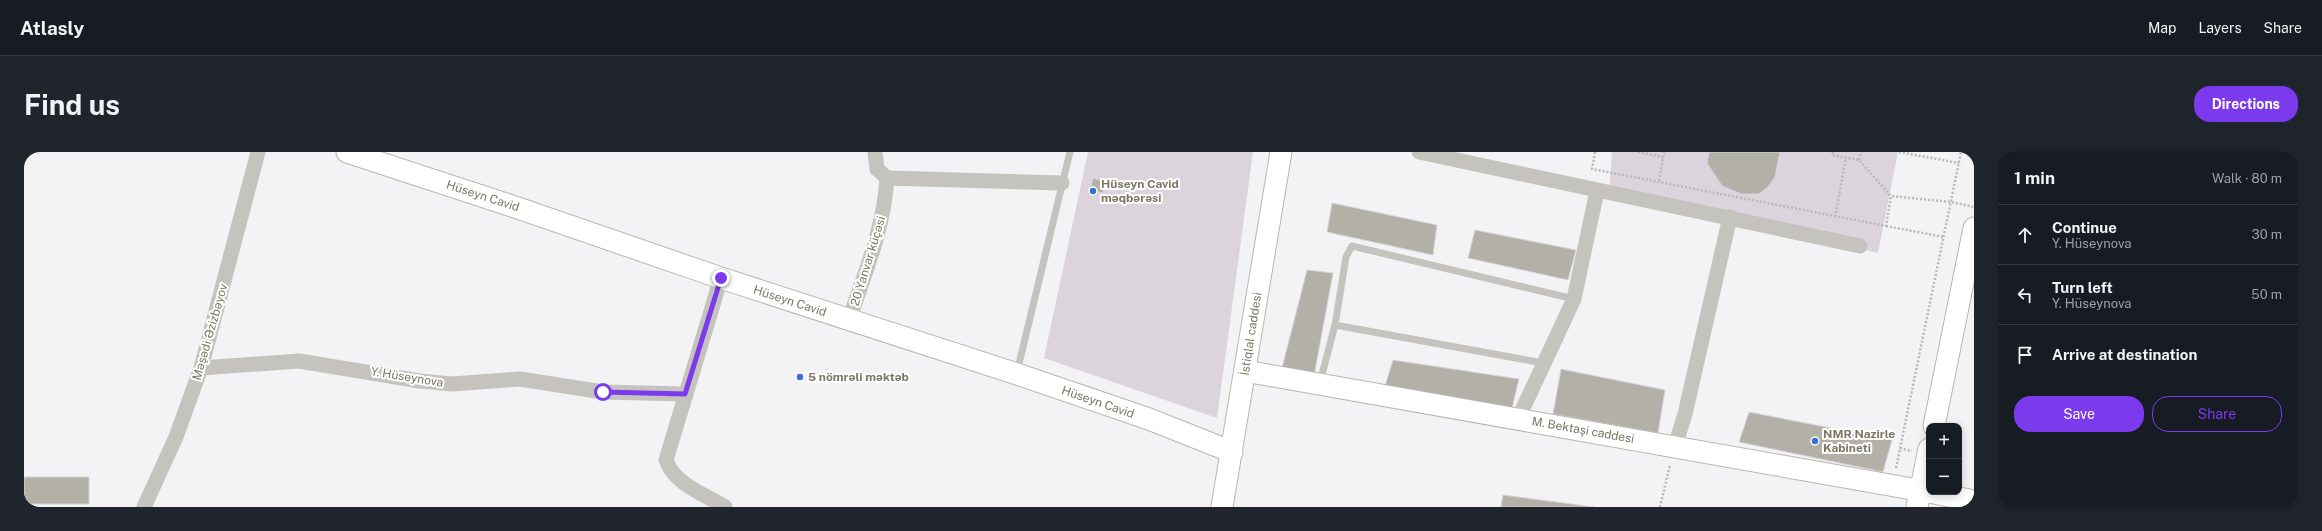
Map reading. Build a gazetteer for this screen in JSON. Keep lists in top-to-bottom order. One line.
{"streets":{"main road":["Hüseyn Cavid","İstiqlal caddesi","M. Bektaşi caddesi"],"street":["20 Yanvar küçəsi","Məşədi Əzizbəyov","Y. Hüseynova"]},"crossings":[["Hüseyn Cavid","20 Yanvar küçəsi"],["Hüseyn Cavid","İstiqlal caddesi"],["Məşədi Əzizbəyov","Y. Hüseynova"],["İstiqlal caddesi","M. Bektaşi caddesi"]],"places":["Hüseyn Cavid məqbərəsi","5 nömrəli məktəb","NMR Nazirle Kabineti"],"page":{"header":"Atlasly","nav":["Map","Layers","Share"],"buttons":["Directions",["Save","Share"]],"title":"Find us","heading":["1 min","Walk · 80 m"],"list":[["Continue","Y. Hüseynova","30 m"],["Turn left","Y. Hüseynova","50 m"],"Arrive at destination"],"map_buttons":["+","−"]}}
